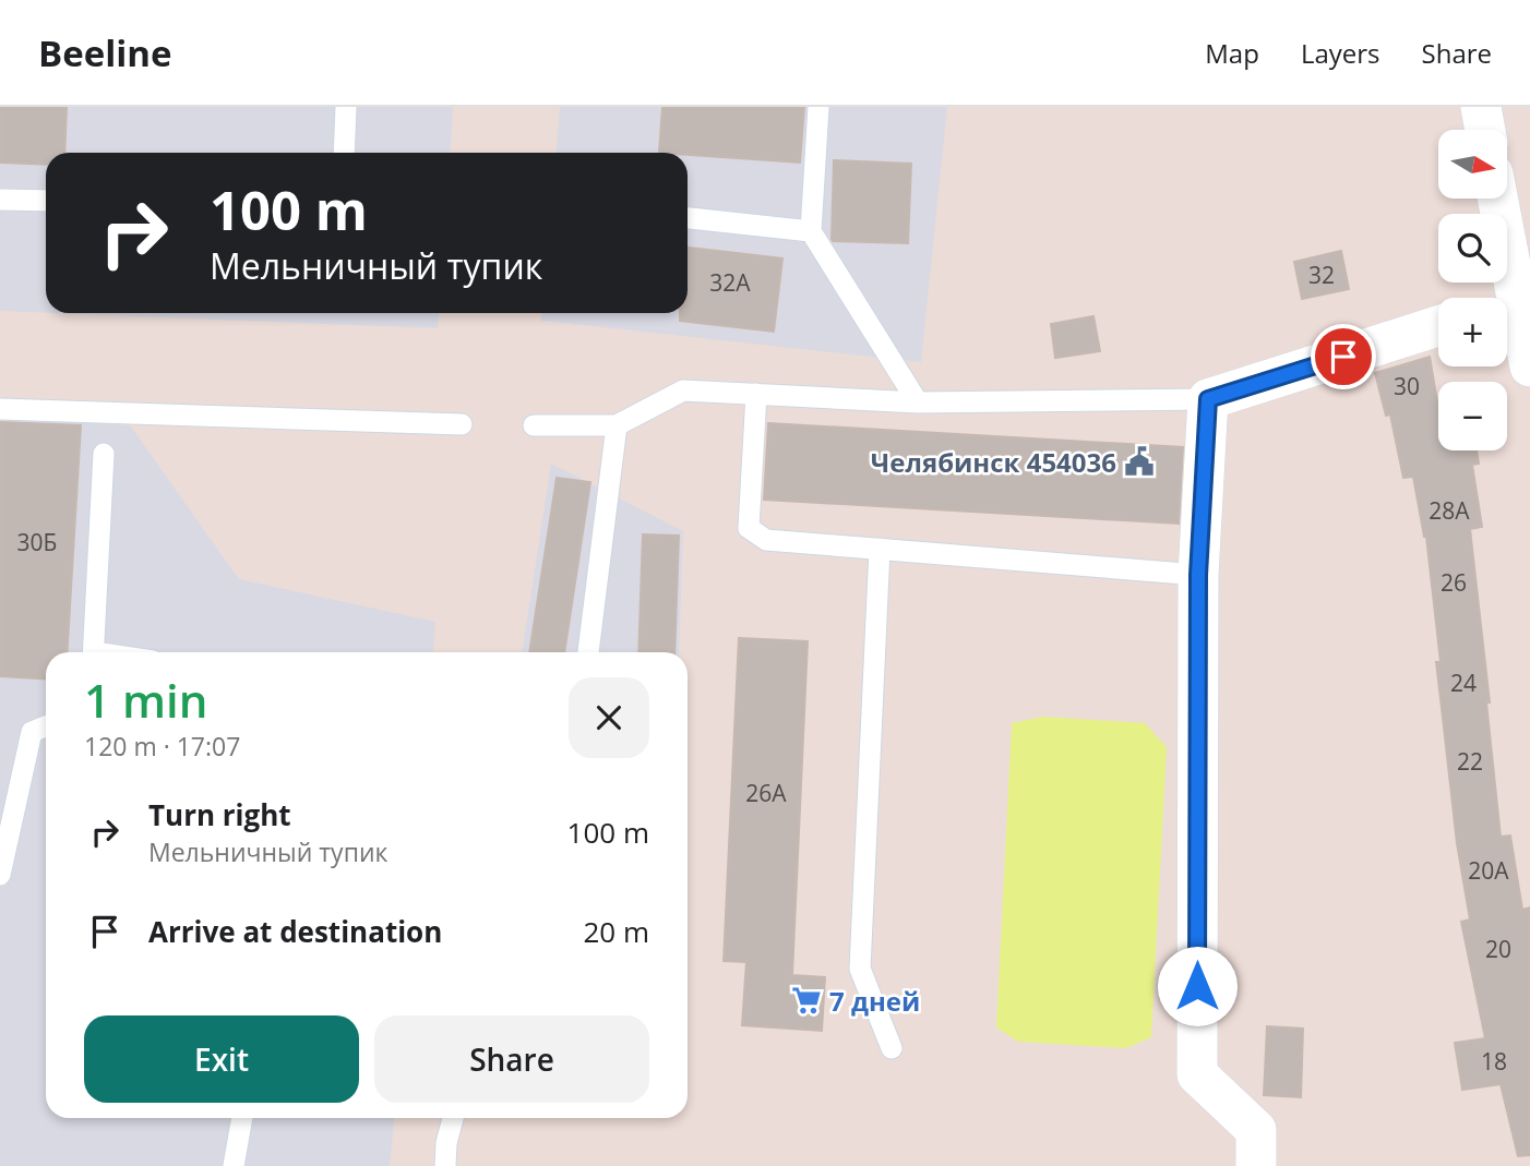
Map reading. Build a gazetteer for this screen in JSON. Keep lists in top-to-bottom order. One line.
{"places":{"public building":["Челябинск 454036"],"supermarket":["7 дней"]},"house_numbers":["32","32А","30","28А","30Б","26","24","22","26А","20А","20","18"],"north":"right","page":{"header":"Beeline","nav":["Map","Layers","Share"],"map_buttons":["+","−"],"turn":["100 m","Мельничный тупик"],"heading":["1 min","120 m · 17:07"],"list":[{"name":"Turn right","note":"Мельничный тупик","value":"100 m"},{"name":"Arrive at destination","value":"20 m"}],"buttons":["Exit","Share"]}}
